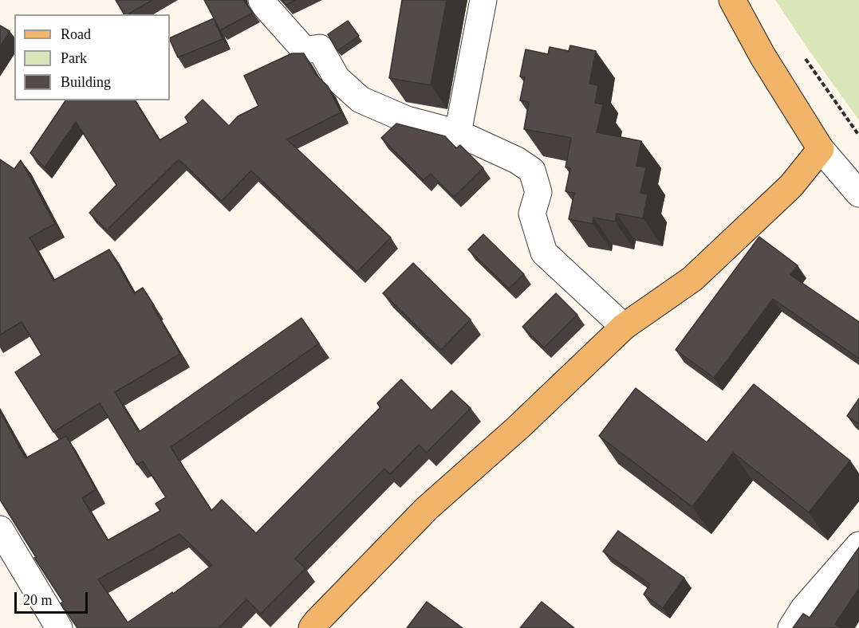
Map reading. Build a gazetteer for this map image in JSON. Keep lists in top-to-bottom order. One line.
{"legend":["Road","Park","Building"],"scale_bar":"20 m"}
